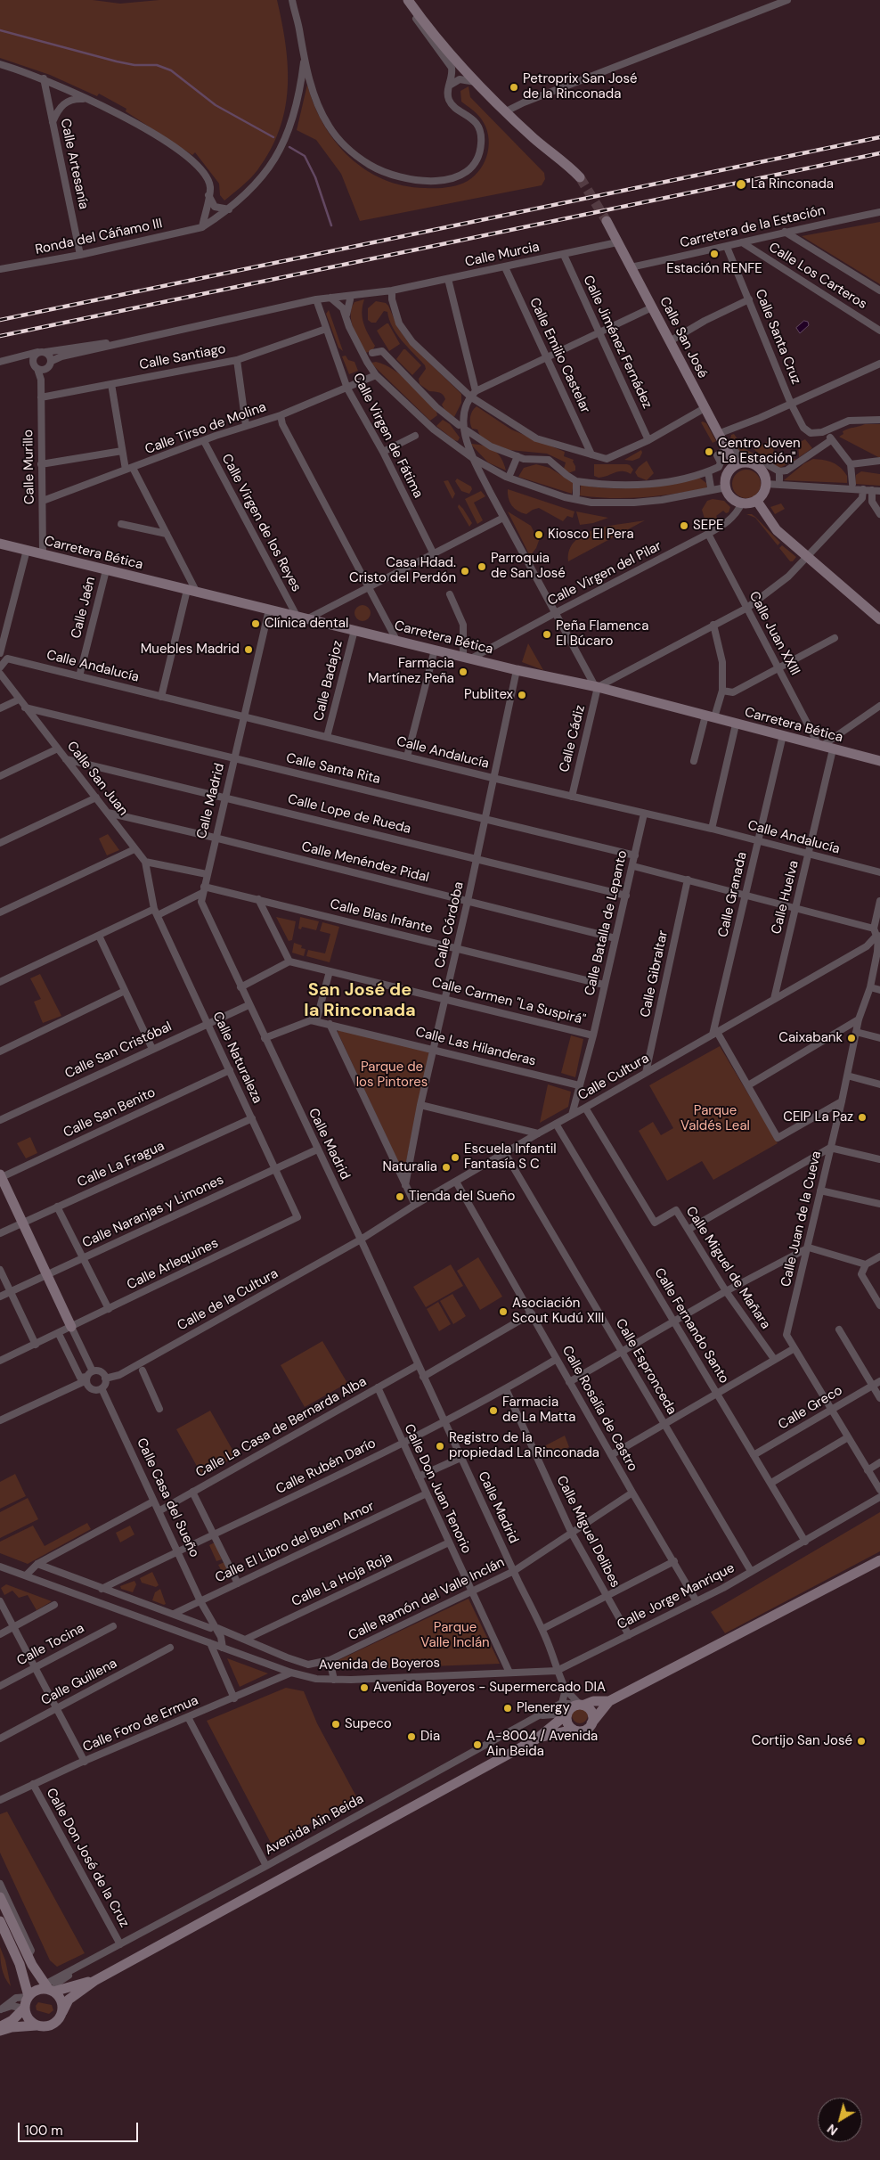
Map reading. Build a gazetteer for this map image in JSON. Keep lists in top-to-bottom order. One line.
{"streets":{"main road":["Calle San José","Carretera Bética"],"street":["Calle Artesanía","Carretera de la Estación","Ronda del Cáñamo III","Calle Murcia","Calle Los Carteros","Calle Santa Cruz","Calle Jiménez Fernádez","Calle Emilio Castelar","Calle Santiago","Calle Tirso de Molina","Calle Virgen de Fátima","Calle Murillo","Calle Virgen de los Reyes","Calle Virgen del Pilar","Calle Jaén","Calle Juan XXIII","Calle Andalucía","Calle Badajoz","Calle Cádiz","Calle Santa Rita","Calle San Juan","Calle Madrid","Calle Lope de Rueda","Calle Menéndez Pidal","Calle Granada","Calle Huelva","Calle Blas Infante","Calle Batalla de Lepanto","Calle Córdoba","Calle Gibraltar","Calle Carmen \"La Suspirá\"","Calle Las Hilanderas","Calle San Cristóbal","Calle Naturaleza","Calle Cultura","Calle San Benito","Calle La Fragua","Calle Naranjas y Limones","Calle Juan de la Cueva","Calle Arlequines","Calle Miguel de Mañara","Calle de la Cultura","Calle Fernando Santo","Calle Espronceda","Calle Greco","Calle Rosalía de Castro","Calle La Casa de Bernarda Alba","Calle Rubén Darío","Calle Don Juan Tenorio","Calle Casa del Sueño","Calle Miguel Delibes","Calle El Libro del Buen Amor","Calle La Hoja Roja","Calle Jorge Manrique","Calle Ramón del Valle Inclán","Calle Tocina","Avenida de Boyeros","Calle Guillena","Calle Foro de Ermua","Avenida Ain Beida","Calle Don José de la Cruz"]},"crossings":[["Calle Artesanía","Ronda del Cáñamo III"],["Carretera de la Estación","Calle Los Carteros"],["Carretera de la Estación","Calle Santa Cruz"],["Carretera de la Estación","Calle San José"],["Calle Murcia","Calle San José"],["Calle Murcia","Calle Jiménez Fernádez"],["Calle Murcia","Calle Emilio Castelar"],["Calle Murcia","Calle Virgen de Fátima"],["Calle San José","Calle Virgen del Pilar"],["Calle Santiago","Calle Virgen de Fátima"],["Calle Santiago","Calle Murillo"],["Calle Tirso de Molina","Calle Virgen de Fátima"],["Calle Tirso de Molina","Calle Murillo"],["Calle Tirso de Molina","Calle Virgen de los Reyes"],["Calle Murillo","Carretera Bética"],["Calle Virgen de los Reyes","Carretera Bética"],["Carretera Bética","Calle Virgen del Pilar"],["Carretera Bética","Calle Jaén"],["Carretera Bética","Calle Juan XXIII"],["Carretera Bética","Calle Badajoz"],["Carretera Bética","Calle Cádiz"],["Carretera Bética","Calle Madrid"],["Carretera Bética","Calle Granada"],["Carretera Bética","Calle Huelva"],["Carretera Bética","Calle Córdoba"],["Calle Virgen del Pilar","Calle Juan XXIII"],["Calle Jaén","Calle Andalucía"],["Calle Andalucía","Calle Badajoz"],["Calle Andalucía","Calle Cádiz"],["Calle Andalucía","Calle Madrid"],["Calle Andalucía","Calle Granada"],["Calle Andalucía","Calle Huelva"],["Calle Andalucía","Calle Batalla de Lepanto"],["Calle Andalucía","Calle Córdoba"],["Calle Santa Rita","Calle San Juan"],["Calle Santa Rita","Calle Madrid"],["Calle Santa Rita","Calle Batalla de Lepanto"],["Calle Santa Rita","Calle Córdoba"],["Calle San Juan","Calle Lope de Rueda"],["Calle San Juan","Calle Menéndez Pidal"],["Calle San Juan","Calle Naturaleza"],["Calle Madrid","Calle Lope de Rueda"],["Calle Madrid","Calle Menéndez Pidal"],["Calle Madrid","Calle Blas Infante"],["Calle Madrid","Calle Las Hilanderas"],["Calle Madrid","Calle San Cristóbal"],["Calle Madrid","Calle Cultura"],["Calle Madrid","Calle Naranjas y Limones"],["Calle Madrid","Calle de la Cultura"],["Calle Madrid","Calle La Casa de Bernarda Alba"],["Calle Madrid","Calle Rubén Darío"],["Calle Madrid","Calle Jorge Manrique"],["Calle Madrid","Calle Ramón del Valle Inclán"],["Calle Madrid","Avenida de Boyeros"],["Calle Madrid","Avenida Ain Beida"],["Calle Lope de Rueda","Calle Batalla de Lepanto"],["Calle Lope de Rueda","Calle Córdoba"],["Calle Menéndez Pidal","Calle Batalla de Lepanto"],["Calle Menéndez Pidal","Calle Córdoba"],["Calle Granada","Calle Cultura"],["Calle Huelva","Calle Cultura"],["Calle Blas Infante","Calle Batalla de Lepanto"],["Calle Blas Infante","Calle Córdoba"],["Calle Batalla de Lepanto","Calle Carmen \"La Suspirá\""],["Calle Batalla de Lepanto","Calle Las Hilanderas"],["Calle Batalla de Lepanto","Calle Cultura"],["Calle Córdoba","Calle Carmen \"La Suspirá\""],["Calle Córdoba","Calle Las Hilanderas"],["Calle Gibraltar","Calle Cultura"],["Calle San Cristóbal","Calle Naturaleza"],["Calle Naturaleza","Calle San Benito"],["Calle Naturaleza","Calle La Fragua"],["Calle Naturaleza","Calle Naranjas y Limones"],["Calle Naturaleza","Calle Arlequines"],["Calle Cultura","Calle Juan de la Cueva"],["Calle Cultura","Calle Miguel de Mañara"],["Calle Cultura","Calle de la Cultura"],["Calle Cultura","Calle Fernando Santo"],["Calle Cultura","Calle Espronceda"],["Calle Cultura","Calle Rosalía de Castro"],["Calle Juan de la Cueva","Calle Greco"],["Calle de la Cultura","Calle Casa del Sueño"],["Calle Fernando Santo","Calle Greco"],["Calle Fernando Santo","Calle Jorge Manrique"],["Calle Espronceda","Calle Jorge Manrique"],["Calle Rosalía de Castro","Calle Rubén Darío"],["Calle Rosalía de Castro","Calle Jorge Manrique"],["Calle Rosalía de Castro","Calle Ramón del Valle Inclán"],["Calle La Casa de Bernarda Alba","Calle Don Juan Tenorio"],["Calle La Casa de Bernarda Alba","Calle Casa del Sueño"],["Calle Rubén Darío","Calle Don Juan Tenorio"],["Calle Rubén Darío","Calle Casa del Sueño"],["Calle Rubén Darío","Calle Miguel Delibes"],["Calle Rubén Darío","Calle Ramón del Valle Inclán"],["Calle Don Juan Tenorio","Calle El Libro del Buen Amor"],["Calle Don Juan Tenorio","Calle La Hoja Roja"],["Calle Don Juan Tenorio","Calle Ramón del Valle Inclán"],["Calle Don Juan Tenorio","Avenida de Boyeros"],["Calle Casa del Sueño","Calle El Libro del Buen Amor"],["Calle Casa del Sueño","Calle Ramón del Valle Inclán"],["Calle Casa del Sueño","Avenida de Boyeros"],["Calle Miguel Delibes","Calle Jorge Manrique"],["Calle Miguel Delibes","Calle Ramón del Valle Inclán"],["Calle El Libro del Buen Amor","Calle Ramón del Valle Inclán"],["Calle La Hoja Roja","Calle Ramón del Valle Inclán"],["Calle Jorge Manrique","Avenida de Boyeros"],["Avenida de Boyeros","Calle Foro de Ermua"],["Calle Foro de Ermua","Calle Don José de la Cruz"],["Avenida Ain Beida","Calle Don José de la Cruz"]],"districts":["San José de la Rinconada"],"parks":["Parque de los Pintores","Parque Valdés Leal","Parque Valle Inclán"],"places":["Petroprix San José de la Rinconada","La Rinconada","Estación RENFE","Centro Joven \"La Estación\"","SEPE","Kiosco El Pera","Parroquia de San José","Casa Hdad. Cristo del Perdón","Clínica dental","Peña Flamenca El Búcaro","Muebles Madrid","Farmacia Martínez Peña","Publitex","Caixabank","CEIP La Paz","Escuela Infantil Fantasía S C","Naturalia","Tienda del Sueño","Asociación Scout Kudú XIII","Farmacia de La Matta","Registro de la propiedad La Rinconada","Avenida Boyeros - Supermercado DIA","Plenergy","Supeco","Dia","Cortijo San José","A-8004 / Avenida Ain Beida"],"scale_bar":"100 m","north":"bottom left"}
